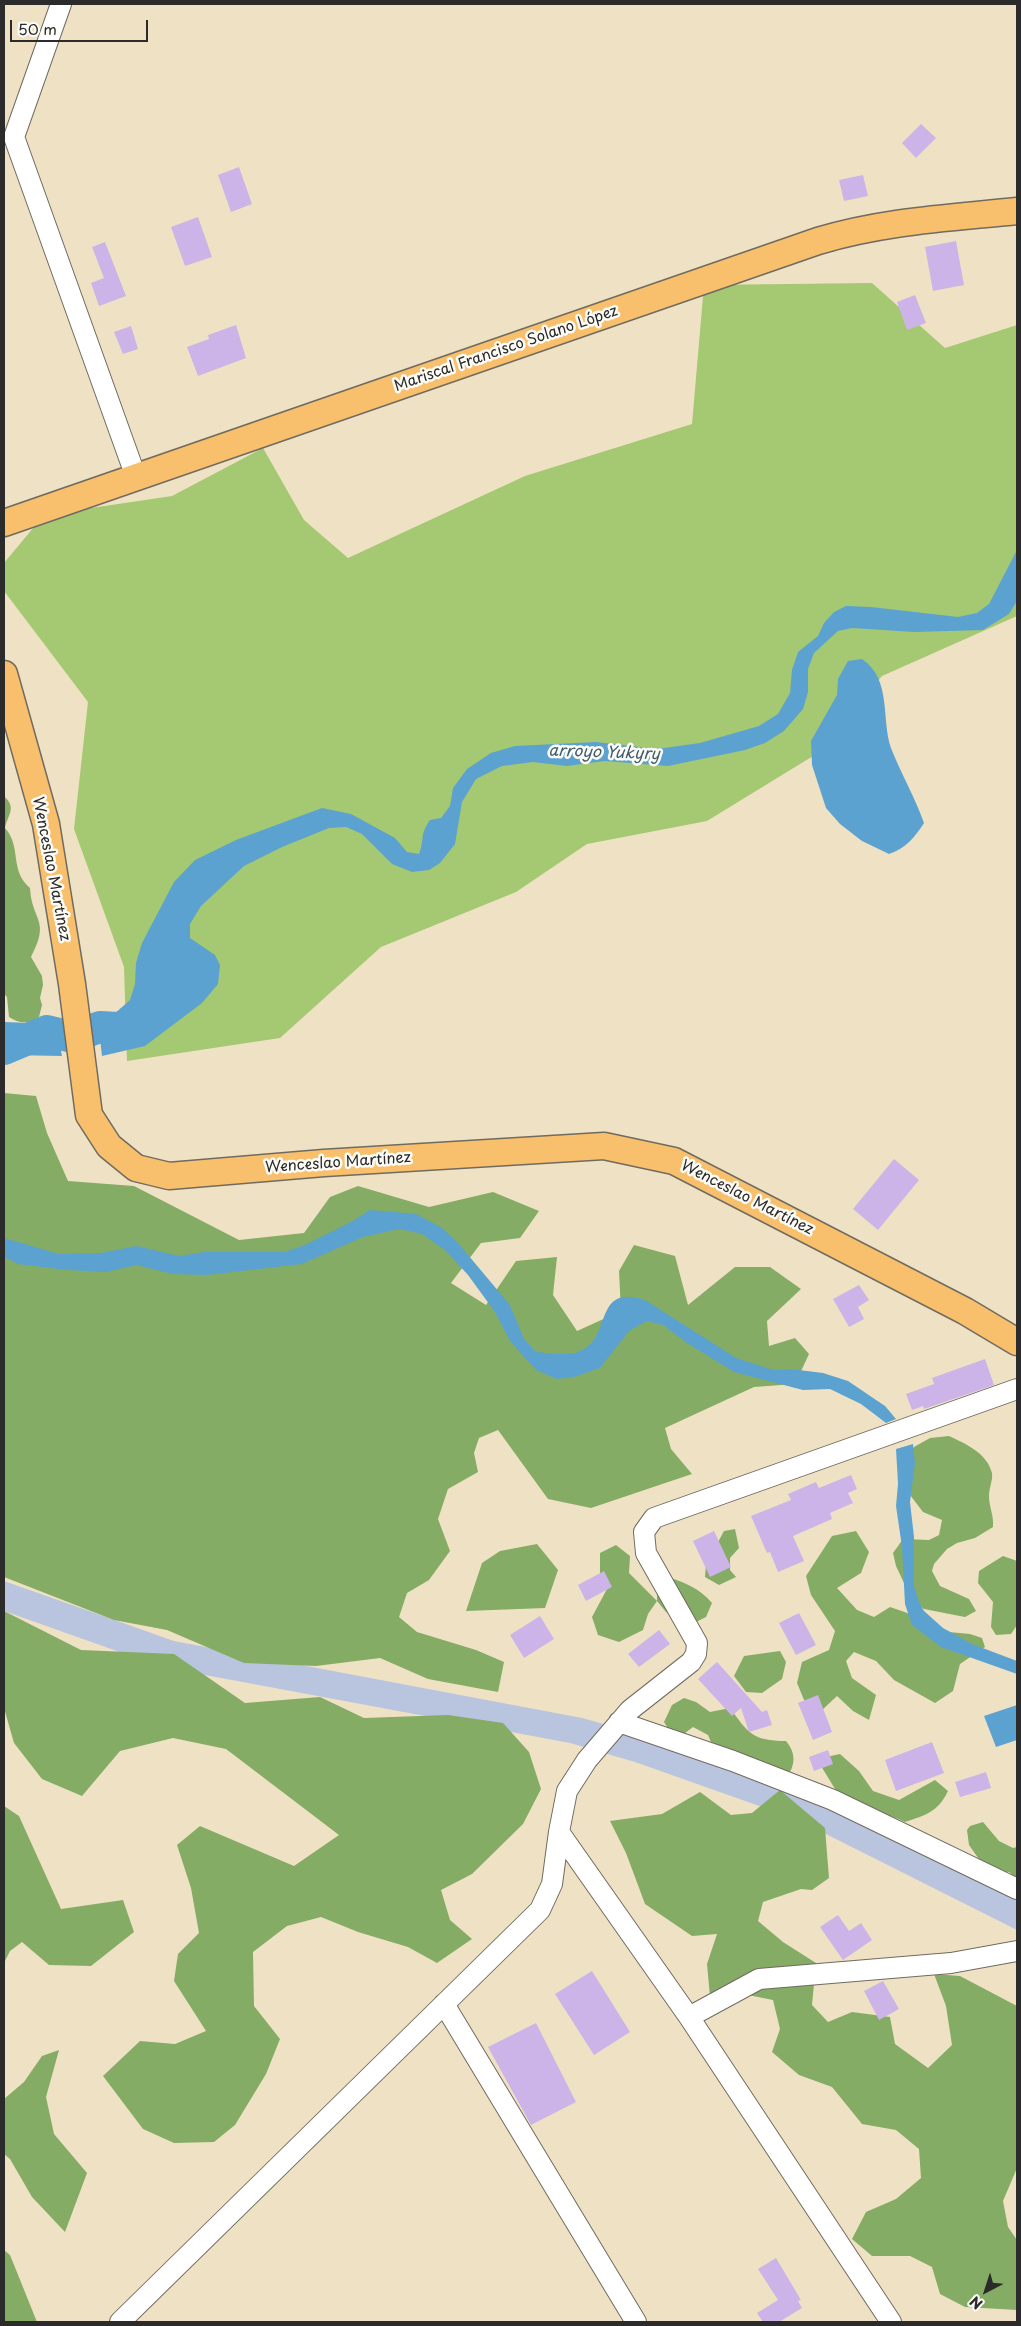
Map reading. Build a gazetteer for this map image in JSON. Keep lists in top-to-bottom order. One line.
{"streets":{"main road":["Mariscal Francisco Solano López","Wenceslao Martínez"]},"water":["arroyo Yukyry"],"scale_bar":"50 m","north":"bottom left"}
